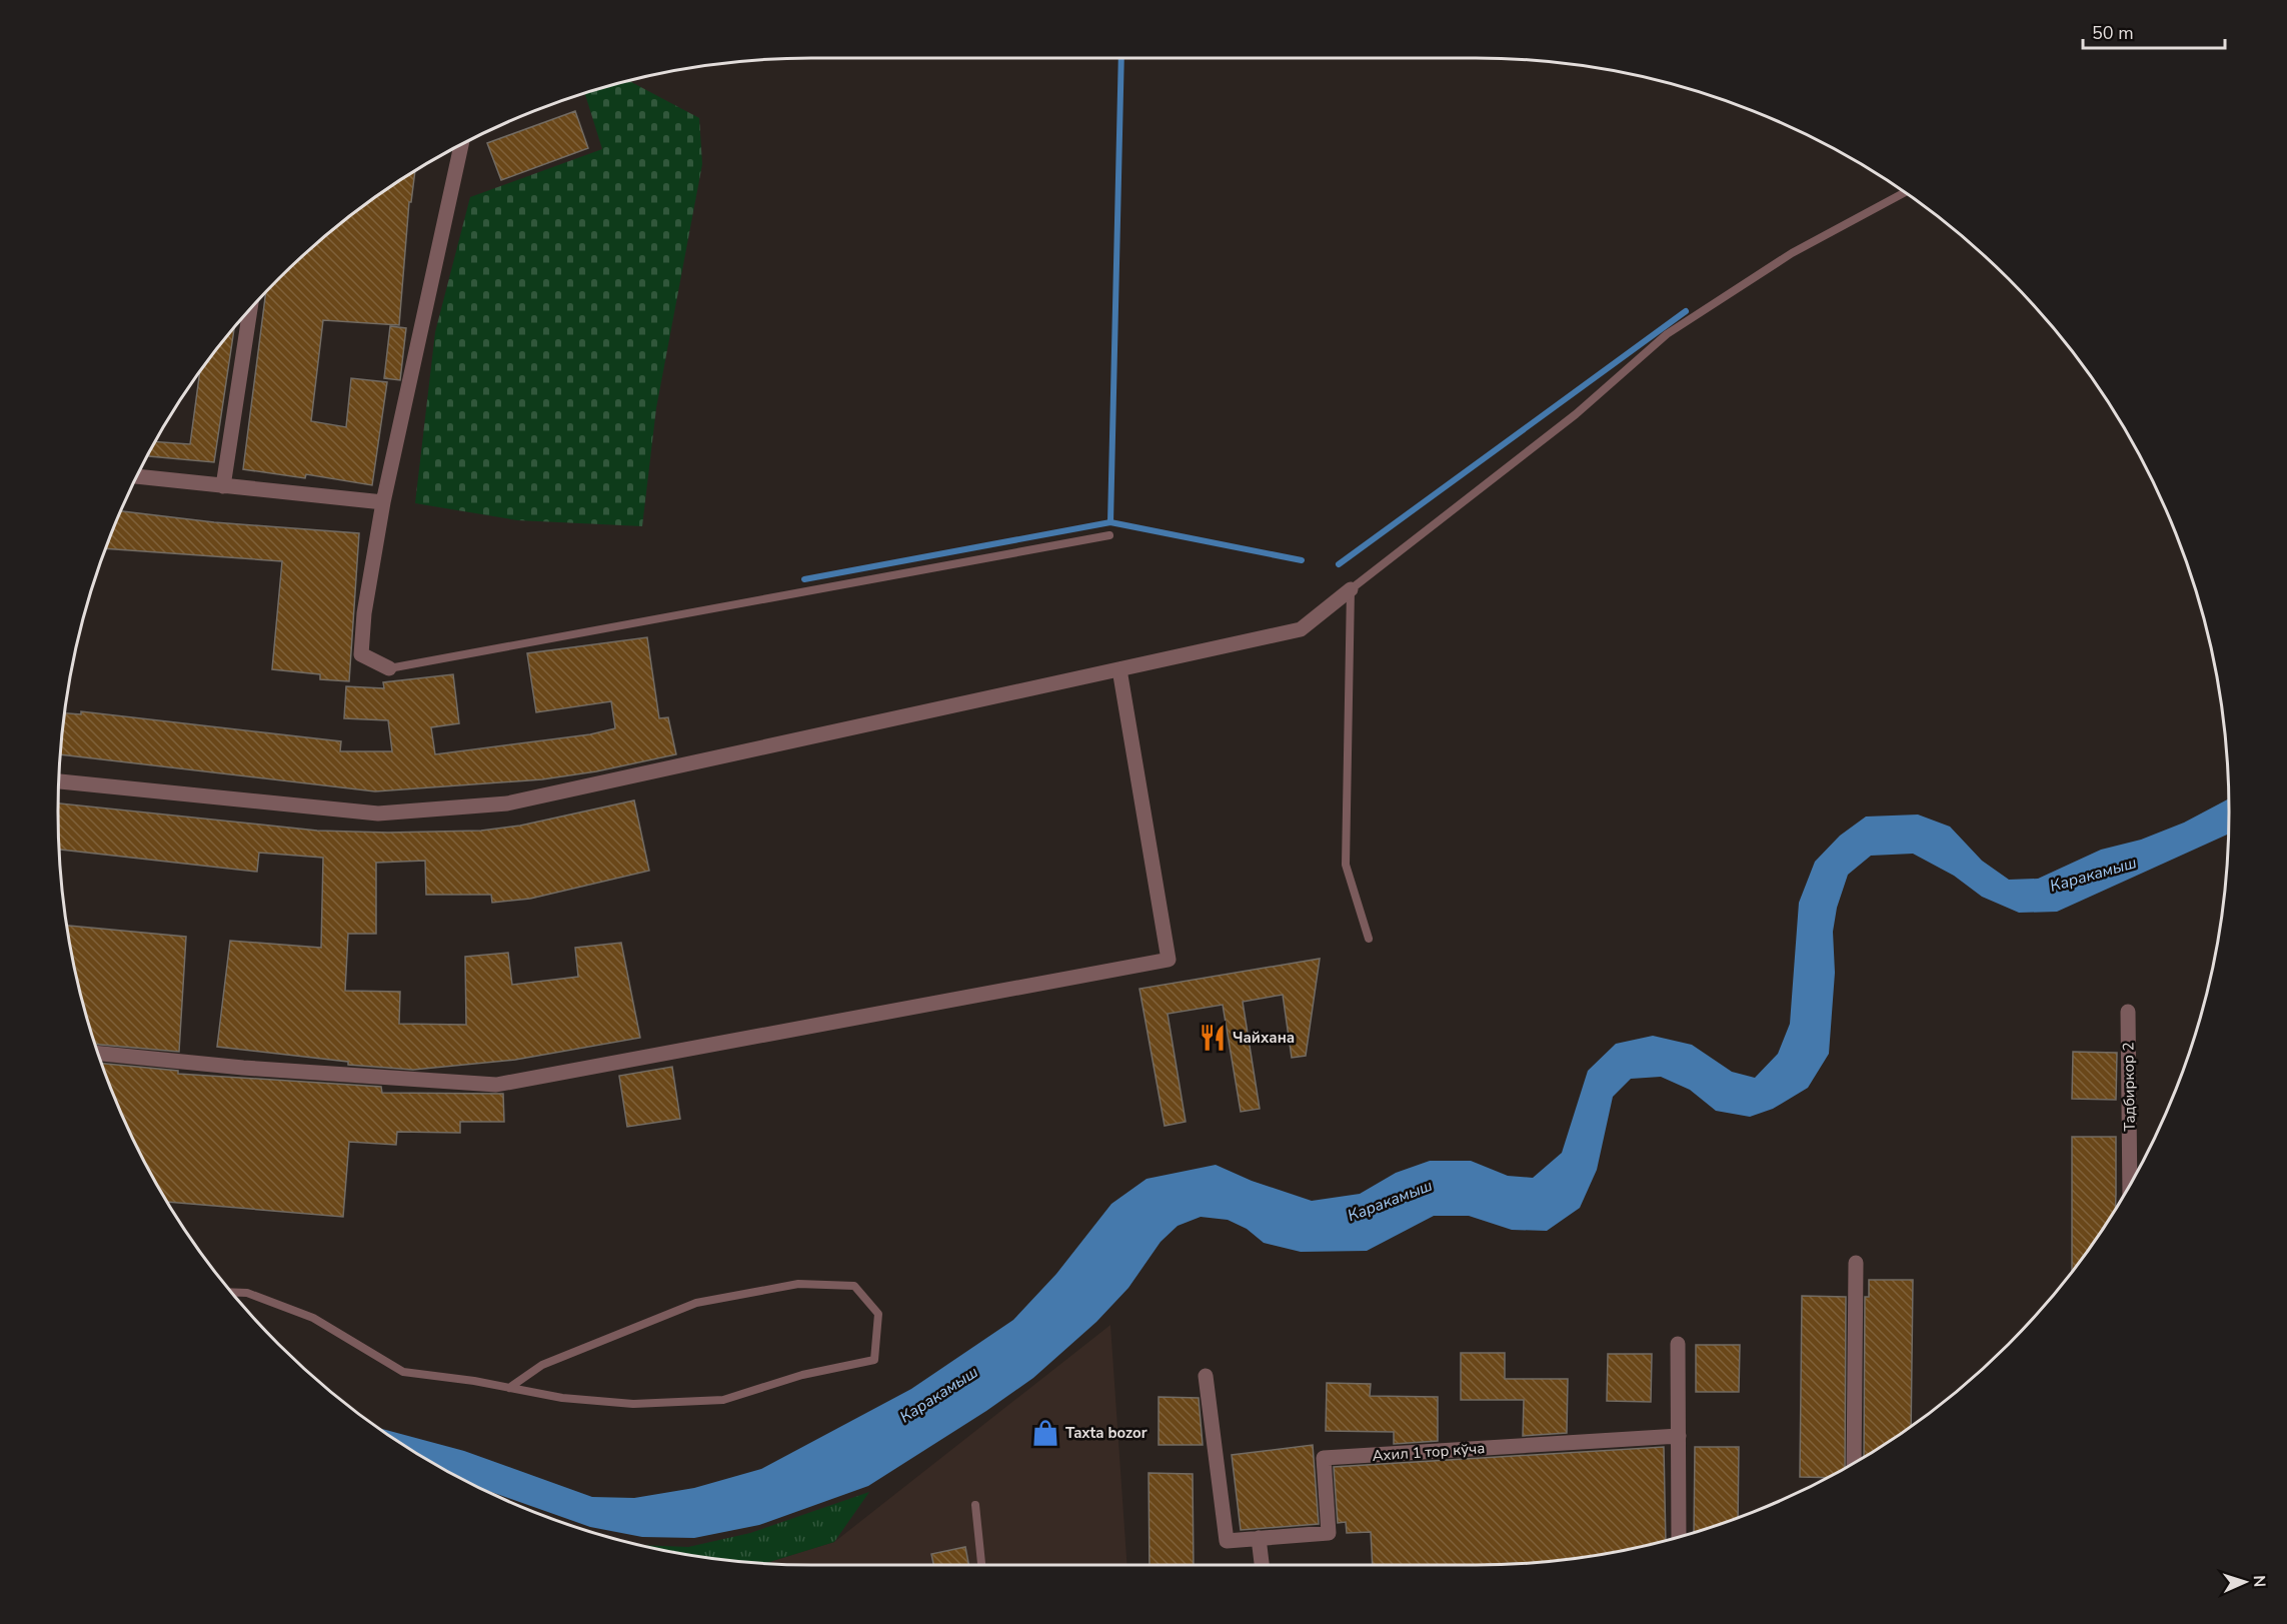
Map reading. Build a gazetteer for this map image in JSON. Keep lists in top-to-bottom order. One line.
{"streets":{"street":["Тадбиркор 2","Ахил 1 тор кўча"]},"water":["Каракамыш"],"places":{"restaurant":["Чайхана"],"shop":["Taxta bozor"]},"scale_bar":"50 m","north":"right"}
